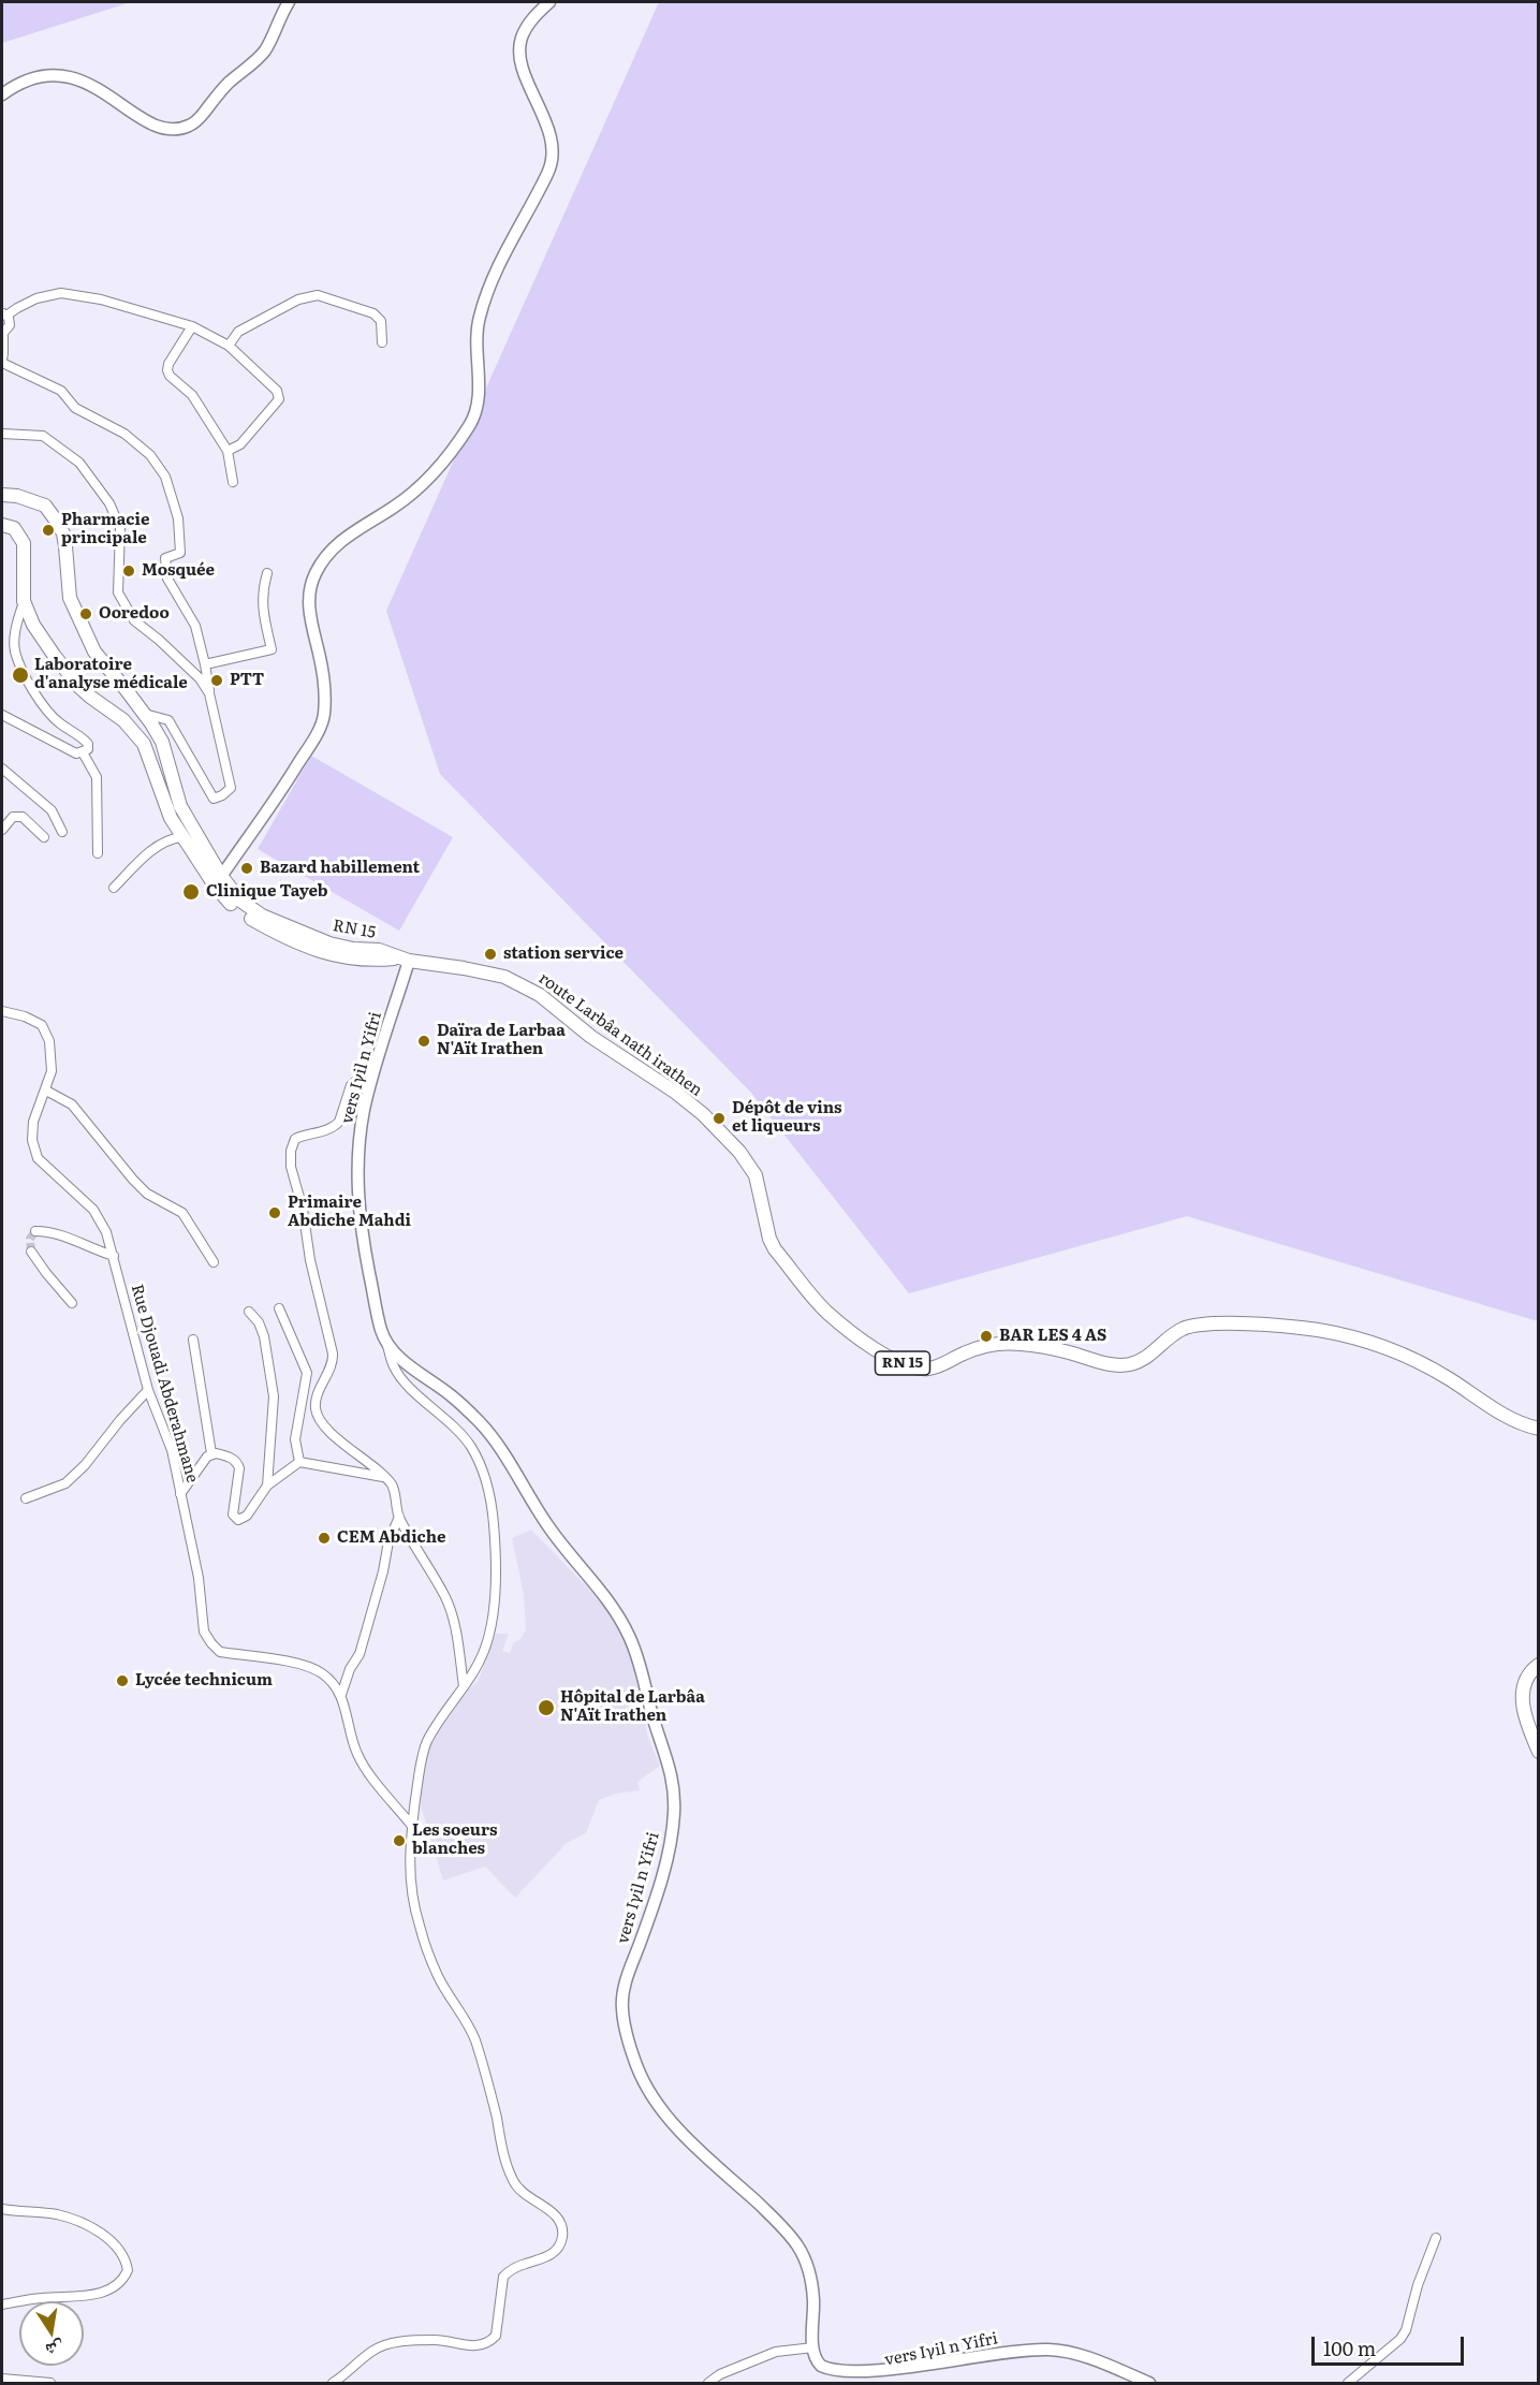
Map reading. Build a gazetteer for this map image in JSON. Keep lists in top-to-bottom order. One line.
{"streets":{"main road":["RN 15","route Larbâa nath irathen","vers Iγil n Yifri"],"street":["Rue Djouadi Abderahmane"]},"crossings":[["RN 15","route Larbâa nath irathen"],["RN 15","vers Iγil n Yifri"],["route Larbâa nath irathen","vers Iγil n Yifri"]],"places":["Pharmacie principale","Mosquée","Ooredoo","Laboratoire d'analyse médicale","PTT","Bazard habillement","Clinique Tayeb","station service","Daïra de Larbaa N'Aït Irathen","Dépôt de vins et liqueurs","Primaire Abdiche Mahdi","BAR LES 4 AS","CEM Abdiche","Lycée technicum","Hôpital de Larbâa N'Aït Irathen","Les soeurs blanches"],"scale_bar":"100 m","north":"bottom"}
